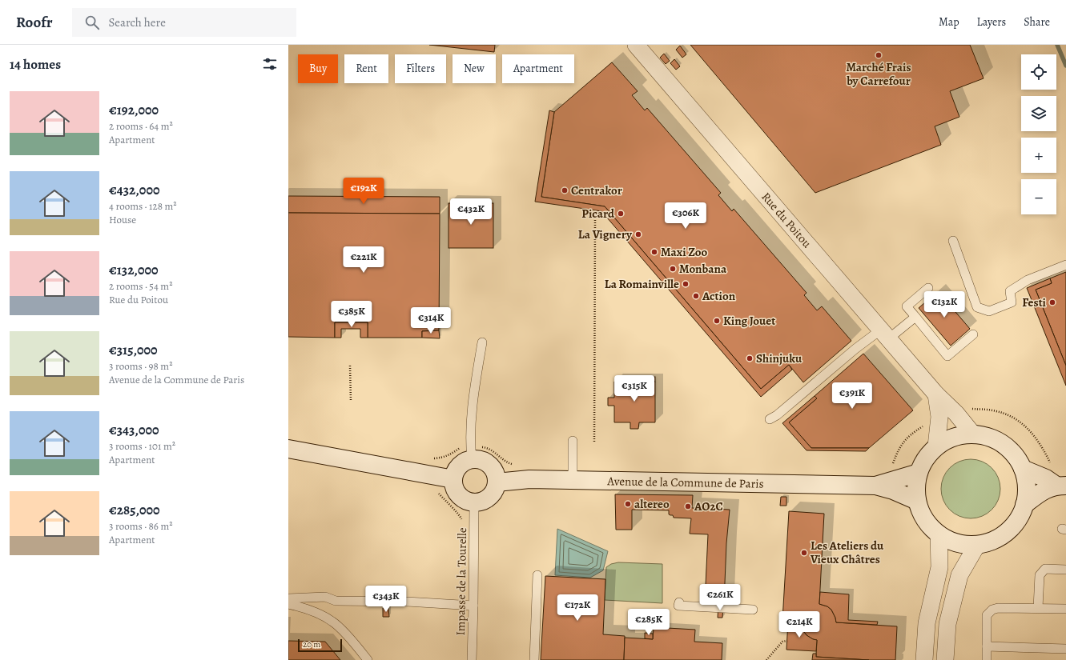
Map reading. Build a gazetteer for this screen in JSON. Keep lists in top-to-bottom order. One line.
{"streets":{"street":["Rue du Poitou","Avenue de la Commune de Paris"],"lane":["Impasse de la Tourelle"]},"crossings":[["Rue du Poitou","Avenue de la Commune de Paris"],["Avenue de la Commune de Paris","Impasse de la Tourelle"]],"places":["Marché Frais by Carrefour","Centrakor","Picard","La Vignery","Maxi Zoo","Monbana","La Romainville","Action","Festi","King Jouet","Shinjuku","altereo","AO2C","Les Ateliers du Vieux Châtres"],"scale_bar":"20 m","page":{"header":"Roofr","search":"Search here","nav":["Map","Layers","Share"],"heading":"14 homes","map_buttons":["+","−"],"chip":["Buy","Rent","Filters","New","Apartment"],"list":[{"name":"€192,000","note":"2 rooms · 64 m² · Apartment"},{"name":"€432,000","note":"4 rooms · 128 m² · House"},{"name":"€132,000","note":"2 rooms · 54 m² · Rue du Poitou"},{"name":"€315,000","note":"3 rooms · 98 m² · Avenue de la Commune de Paris"},{"name":"€343,000","note":"3 rooms · 101 m² · Apartment"},{"name":"€285,000","note":"3 rooms · 86 m² · Apartment"}],"price":["€192K","€432K","€306K","€221K","€132K","€385K","€314K","€315K","€391K","€261K","€343K","€172K","€285K","€214K"],"scale":"20 m"}}
